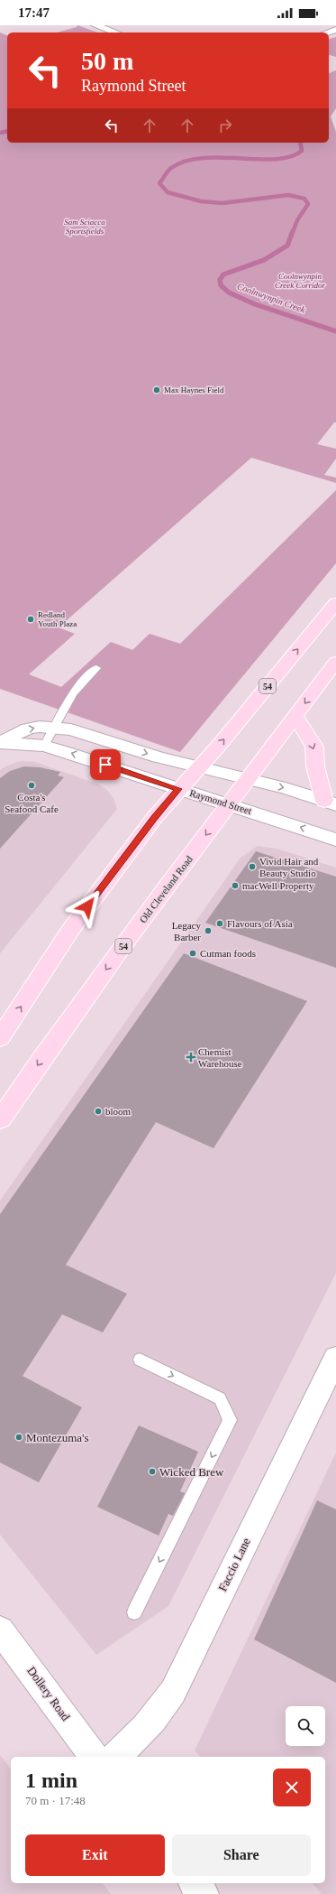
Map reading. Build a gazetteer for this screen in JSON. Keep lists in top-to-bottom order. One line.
{"streets":{"main road":["54","Old Cleveland Road"],"street":["Raymond Street","Faccio Lane","Dollery Road"]},"crossings":[["54","Raymond Street"],["Raymond Street","Old Cleveland Road"]],"water":["Coolnwynpin Creek"],"parks":["Sam Sciacca Sportsfields","Coolnwynpin Creek Corridor"],"places":{"other":["Max Haynes Field","Redland Youth Plaza","Costa's Seafood Cafe","Vivid Hair and Beauty Studio","macWell Property","Flavours of Asia","Legacy Barber","Cutman foods","bloom","Montezuma's","Wicked Brew"],"health":["Chemist Warehouse"]},"page":{"status":"17:47","turn":["50 m","Raymond Street"],"heading":["1 min","70 m · 17:48"],"buttons":["Exit","Share"]}}
